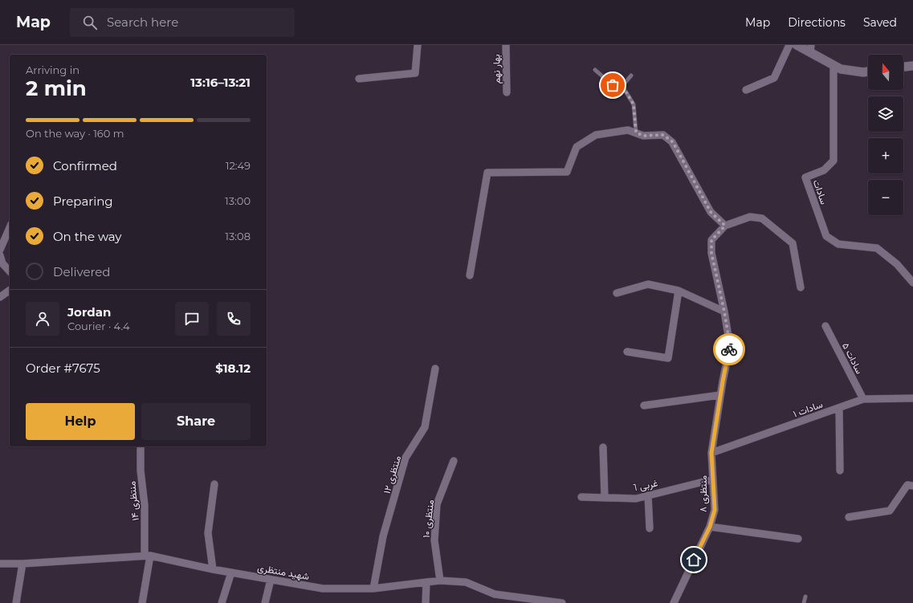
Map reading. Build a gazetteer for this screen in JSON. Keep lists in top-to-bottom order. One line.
{"streets":{"street":["بهار نهم","سادات","سادات ۵","سادات ۱","منتظری ۱۲","غربی 1","منتظری ۸","منتظری ۱۴","منتظری ۱۰","شهید منتظری"]},"crossings":[["سادات ۵","سادات ۱"],["سادات ۱","منتظری ۸"],["منتظری ۱۲","شهید منتظری"],["غربی 1","منتظری ۸"],["منتظری ۱۴","شهید منتظری"],["منتظری ۱۰","شهید منتظری"]],"north":"top","page":{"header":"Map","search":"Search here","nav":["Map","Directions","Saved"],"map_buttons":["+","−"],"heading":["2 min","Arriving in","13:16–13:21"],"panel":["Jordan","Courier · 4.4","Order #7675","$18.12"],"bar":"On the way · 160 m","list":[["Confirmed","12:49"],["Preparing","13:00"],["On the way","13:08"],"Delivered"],"buttons":["Help","Share"]}}
